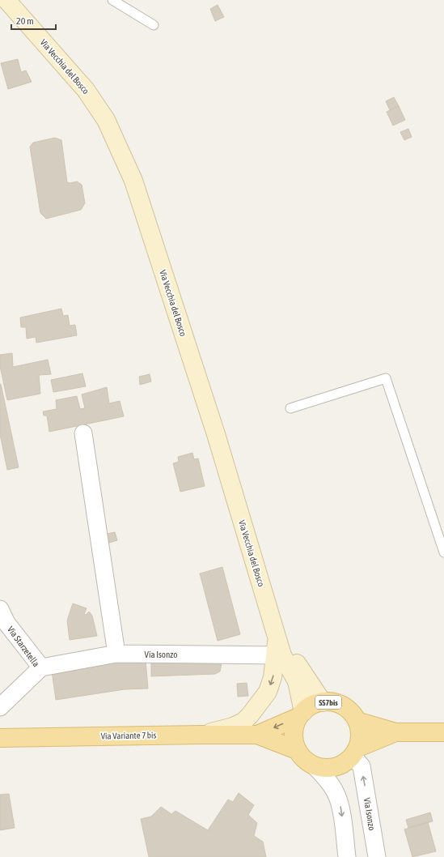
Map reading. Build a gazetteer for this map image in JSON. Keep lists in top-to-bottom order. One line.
{"streets":{"main road":["Via Vecchia del Bosco","SS7bis","Via Variante 7 bis"],"street":["Via Starzetella","Via Isonzo"]},"crossings":[["Via Vecchia del Bosco","Via Isonzo"],["Via Vecchia del Bosco","SS7bis"],["Via Vecchia del Bosco","Via Variante 7 bis"],["Via Starzetella","Via Isonzo"],["Via Isonzo","SS7bis"],["Via Isonzo","Via Variante 7 bis"],["SS7bis","Via Variante 7 bis"]],"scale_bar":"20 m"}
